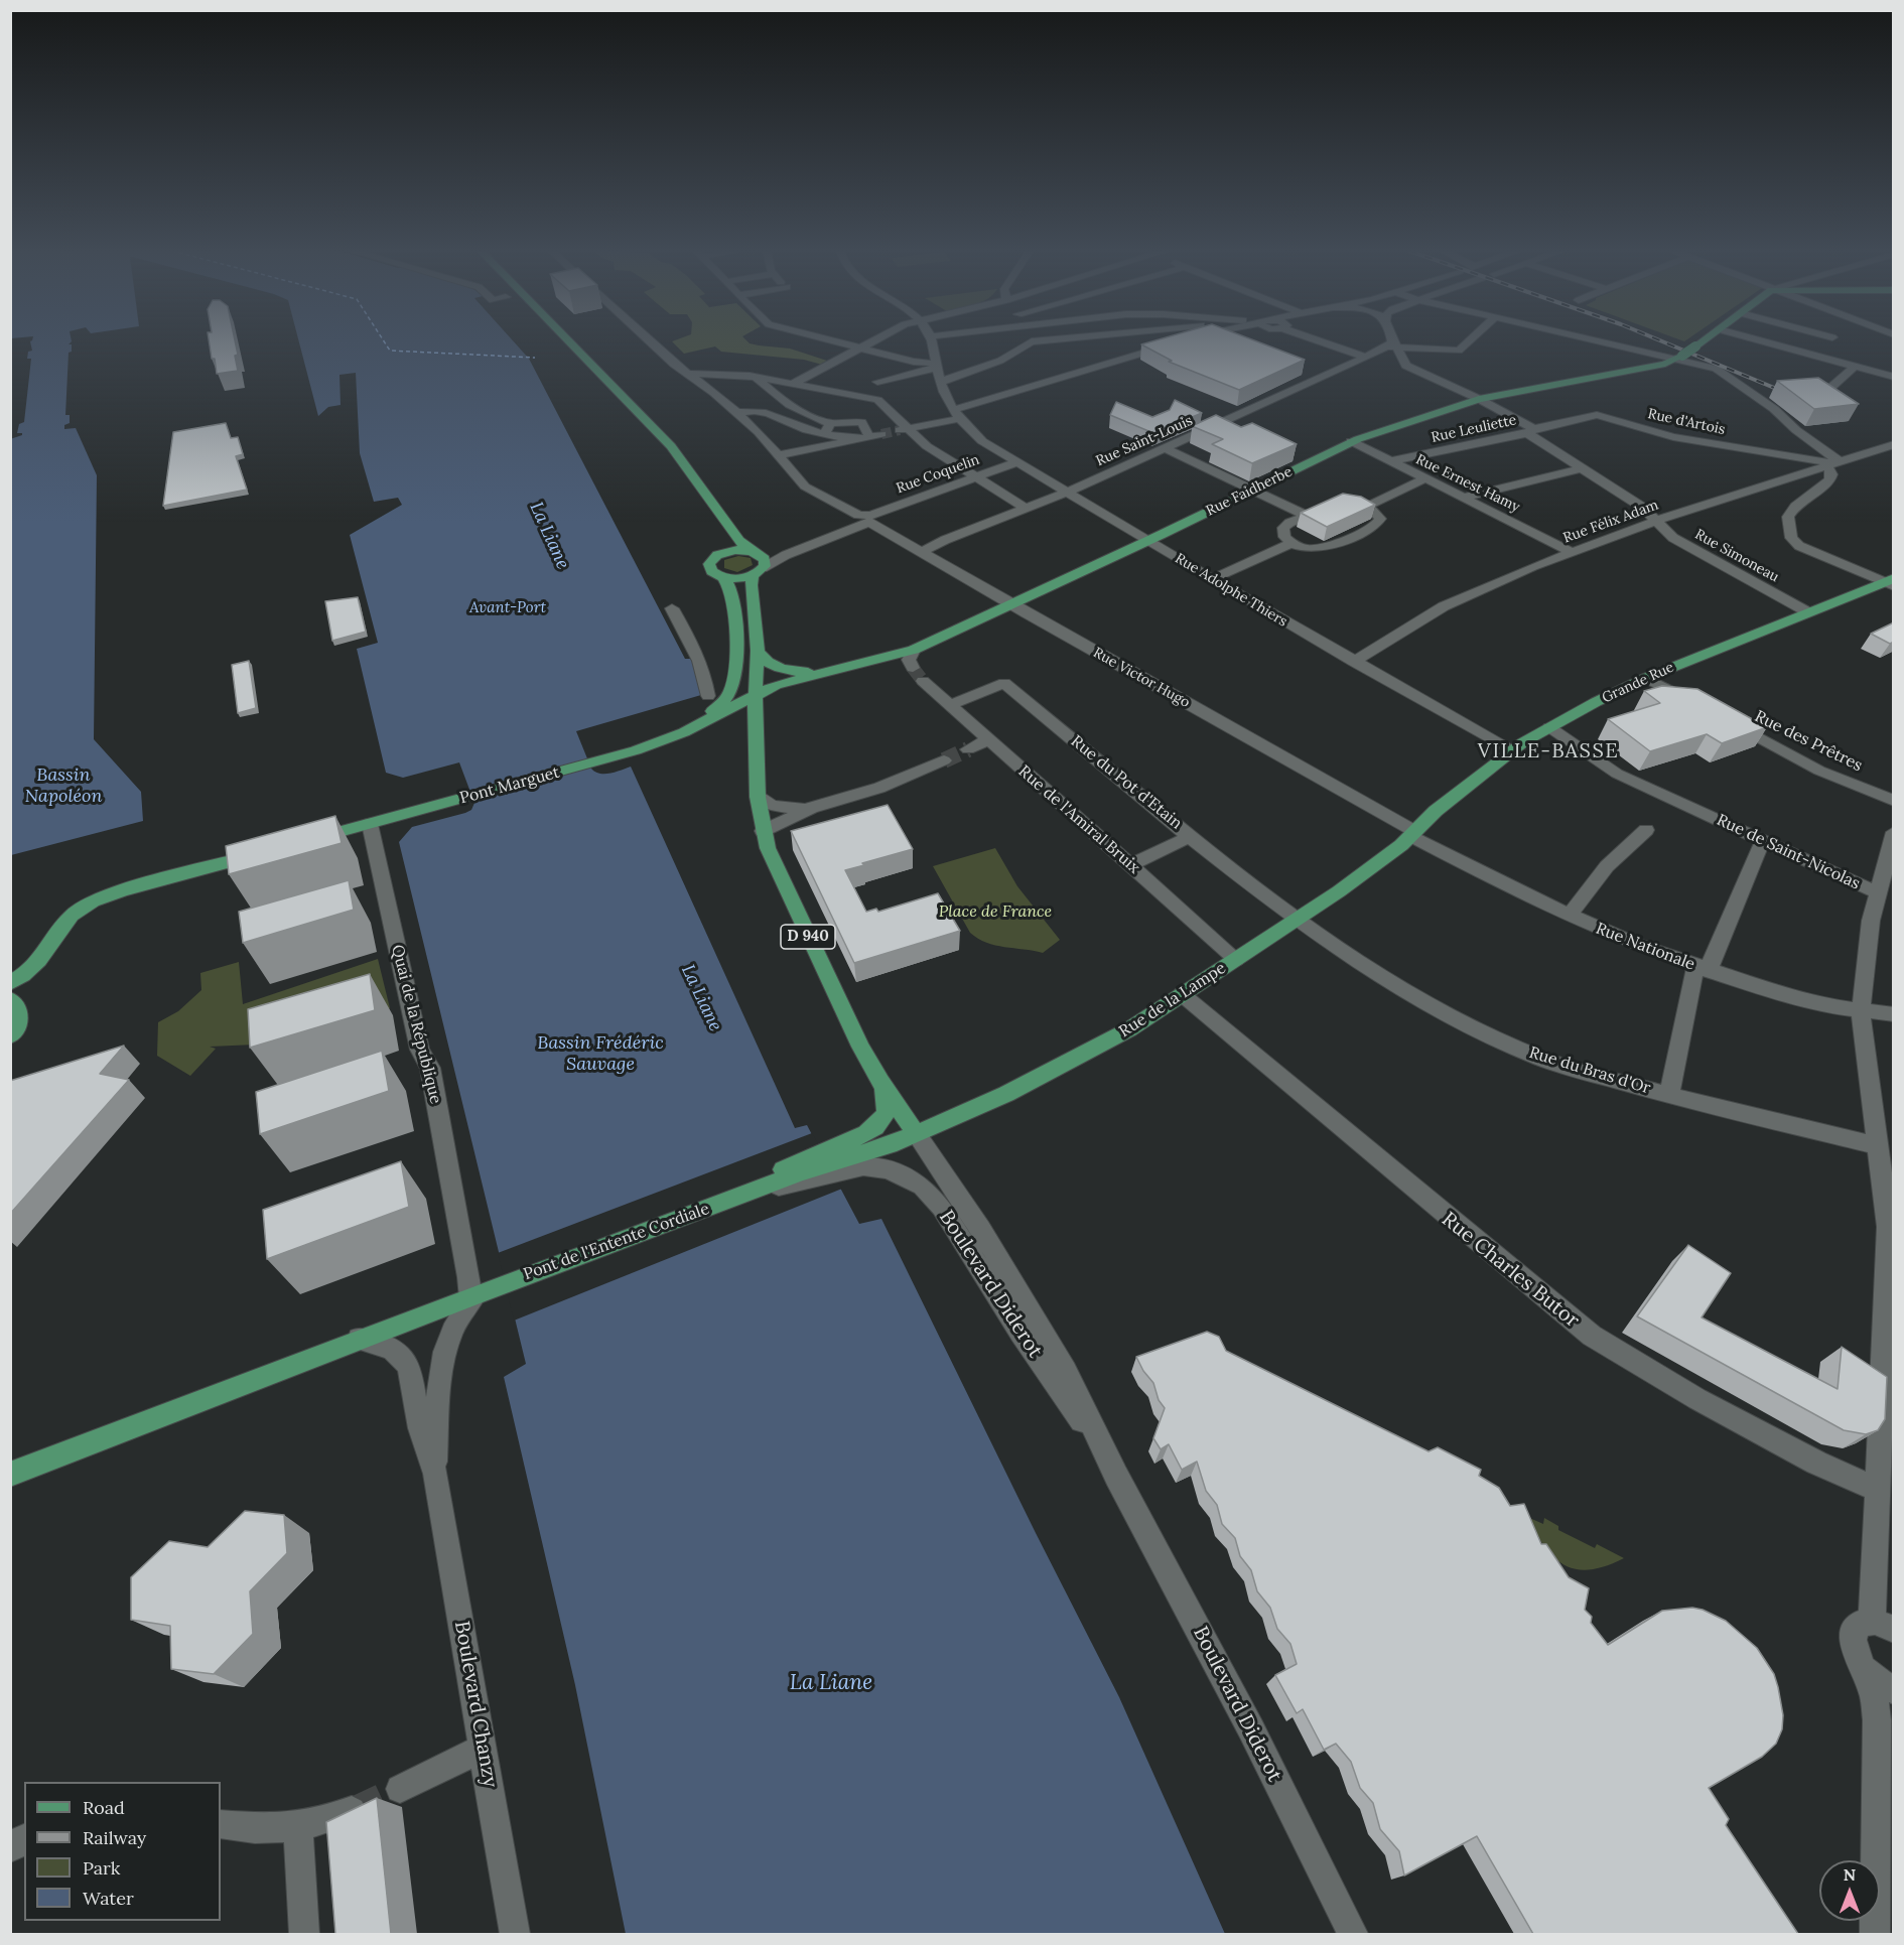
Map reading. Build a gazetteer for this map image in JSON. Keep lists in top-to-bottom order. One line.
{"streets":{"main road":["Rue Faidherbe","Grande Rue","Pont Marguet","D 940","Rue de la Lampe","Pont de l'Entente Cordiale"],"street":["Rue d'Artois","Rue Leuliette","Rue Saint-Louis","Rue Coquelin","Rue Ernest Hamy","Rue Félix Adam","Rue Simoneau","Rue Adolphe Thiers","Rue Victor Hugo","Rue des Prêtres","Rue du Pot d'Etain","Rue de l'Amiral Bruix","Rue de Saint-Nicolas","Rue Nationale","Quai de la République","Rue du Bras d'Or","Rue Charles Butor","Boulevard Diderot","Boulevard Chanzy"]},"crossings":[["Rue d'Artois","Rue Leuliette"],["Rue d'Artois","Rue Félix Adam"],["Rue d'Artois","Rue Simoneau"],["Rue Leuliette","Rue Ernest Hamy"],["Rue Leuliette","Rue Simoneau"],["Rue Saint-Louis","Rue Simoneau"],["Rue Saint-Louis","Rue Adolphe Thiers"],["Rue Saint-Louis","Rue Victor Hugo"],["Rue Coquelin","Rue Adolphe Thiers"],["Rue Coquelin","Rue Victor Hugo"],["Rue Ernest Hamy","Rue Faidherbe"],["Rue Ernest Hamy","Rue Félix Adam"],["Rue Faidherbe","Rue Simoneau"],["Rue Faidherbe","Rue Adolphe Thiers"],["Rue Faidherbe","Rue Victor Hugo"],["Rue Faidherbe","D 940"],["Rue Félix Adam","Rue Simoneau"],["Rue Félix Adam","Rue Adolphe Thiers"],["Rue Simoneau","Grande Rue"],["Rue Adolphe Thiers","Grande Rue"],["Rue Victor Hugo","Grande Rue"],["Rue Victor Hugo","Rue Nationale"],["Rue Victor Hugo","Rue de la Lampe"],["Grande Rue","Rue de Saint-Nicolas"],["Grande Rue","Rue Nationale"],["Grande Rue","Rue de la Lampe"],["Rue du Pot d'Etain","Rue de l'Amiral Bruix"],["Rue du Pot d'Etain","Rue de la Lampe"],["Rue du Pot d'Etain","Rue du Bras d'Or"],["Pont Marguet","Quai de la République"],["Rue de l'Amiral Bruix","Rue de la Lampe"],["D 940","Rue de la Lampe"],["D 940","Pont de l'Entente Cordiale"],["D 940","Boulevard Diderot"],["Rue Nationale","Rue de la Lampe"],["Rue de la Lampe","Rue du Bras d'Or"],["Rue de la Lampe","Pont de l'Entente Cordiale"],["Rue de la Lampe","Rue Charles Butor"],["Rue de la Lampe","Boulevard Diderot"],["Quai de la République","Pont de l'Entente Cordiale"],["Quai de la République","Boulevard Chanzy"],["Pont de l'Entente Cordiale","Boulevard Diderot"],["Pont de l'Entente Cordiale","Boulevard Chanzy"]],"districts":["VILLE-BASSE"],"water":["La Liane","Avant-Port","Bassin Napoléon","Bassin Frédéric Sauvage"],"parks":["Place de France"],"legend":["Road","Railway","Park","Water"],"north":"top"}
